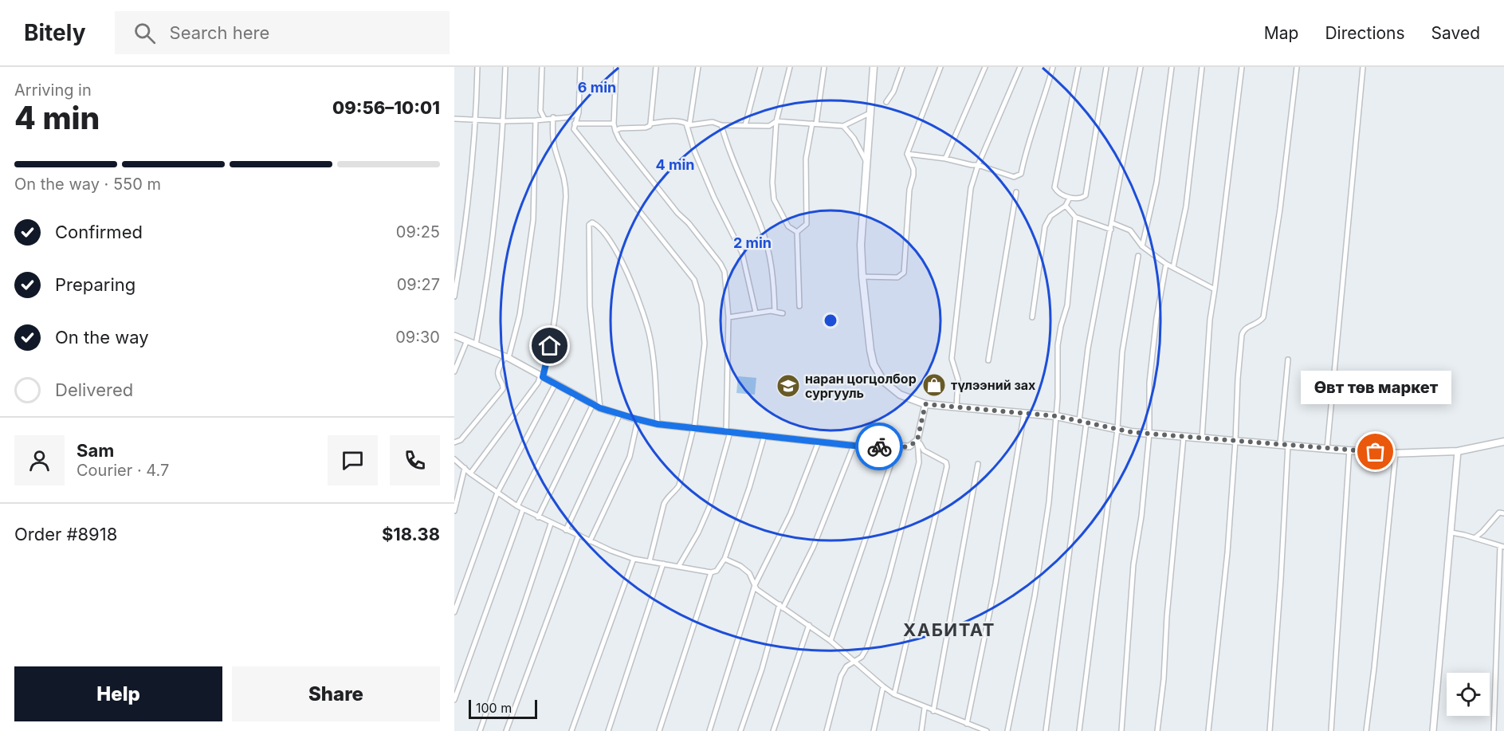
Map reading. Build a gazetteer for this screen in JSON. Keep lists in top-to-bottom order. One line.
{"districts":["ХАБИТАТ"],"places":{"shop":["түлээний зах"],"school or university":["наран цогцолбор сургууль"],"other":["Өвт төв маркет"]},"scale_bar":"100 m","page":{"header":"Bitely","search":"Search here","nav":["Map","Directions","Saved"],"heading":["4 min","Arriving in","09:56–10:01"],"panel":["Sam","Courier · 4.7","Order #8918","$18.38"],"bar":"On the way · 550 m","list":[["Confirmed","09:25"],["Preparing","09:27"],["On the way","09:30"],"Delivered"],"bubble":"Өвт төв маркет","buttons":["Help","Share"],"scale":"100 m"},"rings":["6 min","4 min","2 min"]}
